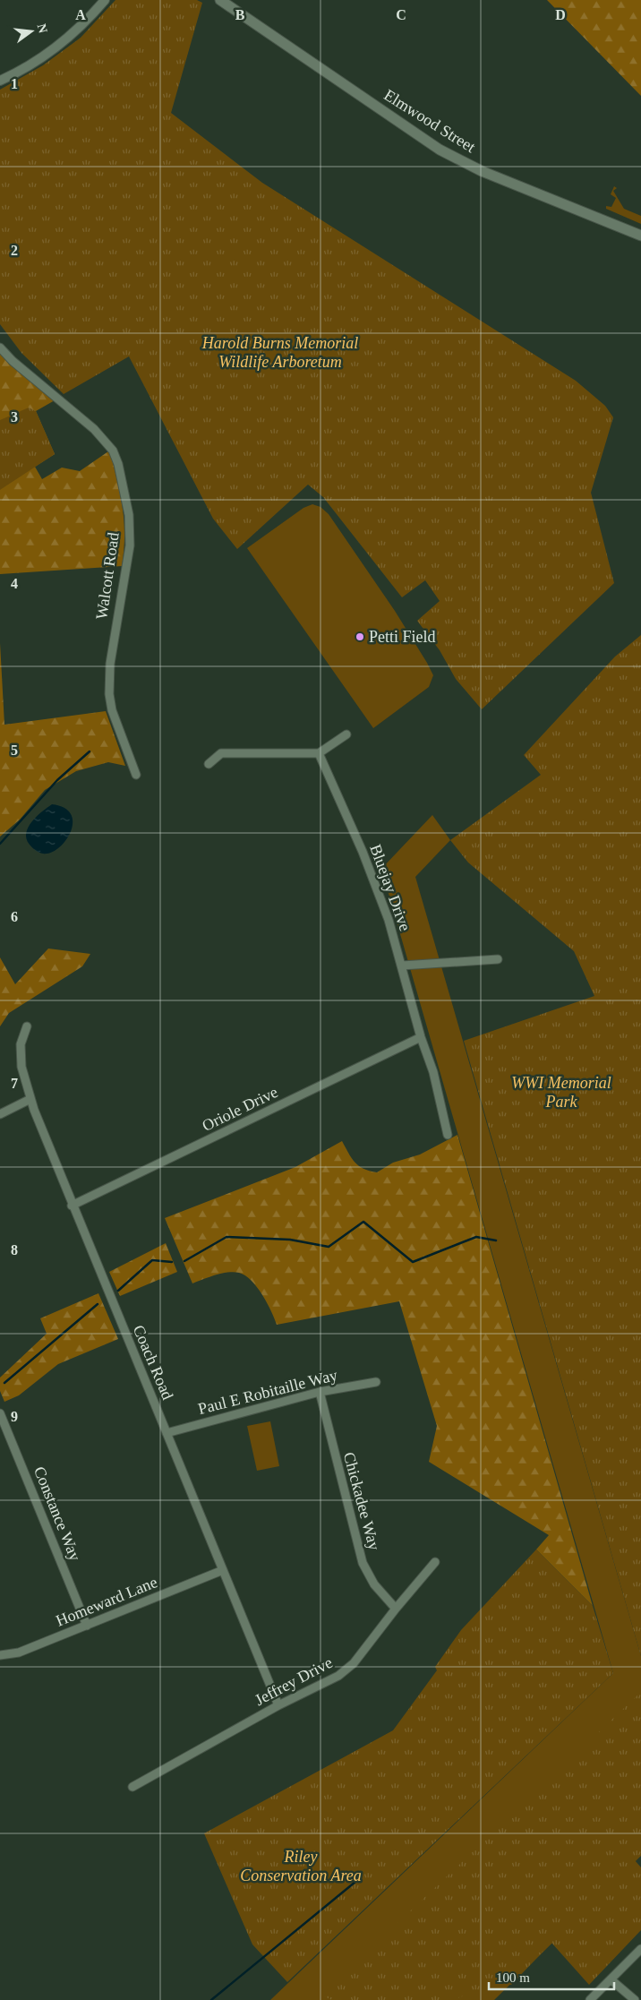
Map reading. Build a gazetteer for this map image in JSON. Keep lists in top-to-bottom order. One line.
{"streets":{"main road":["Elmwood Street"],"street":["Walcott Road","Bluejay Drive","Oriole Drive","Coach Road","Paul E Robitaille Way","Chickadee Way","Constance Way","Homeward Lane","Jeffrey Drive"]},"crossings":[["Bluejay Drive","Oriole Drive"],["Oriole Drive","Coach Road"],["Coach Road","Paul E Robitaille Way"],["Coach Road","Homeward Lane"],["Coach Road","Jeffrey Drive"],["Paul E Robitaille Way","Chickadee Way"],["Chickadee Way","Jeffrey Drive"],["Constance Way","Homeward Lane"]],"parks":["Harold Burns Memorial Wildlife Arboretum","WWI Memorial Park","Riley Conservation Area"],"places":["Petti Field"],"scale_bar":"100 m","north":"right","grid":{"columns":["A","B","C","D"],"rows":["1","2","3","4","5","6","7","8","9"]}}
